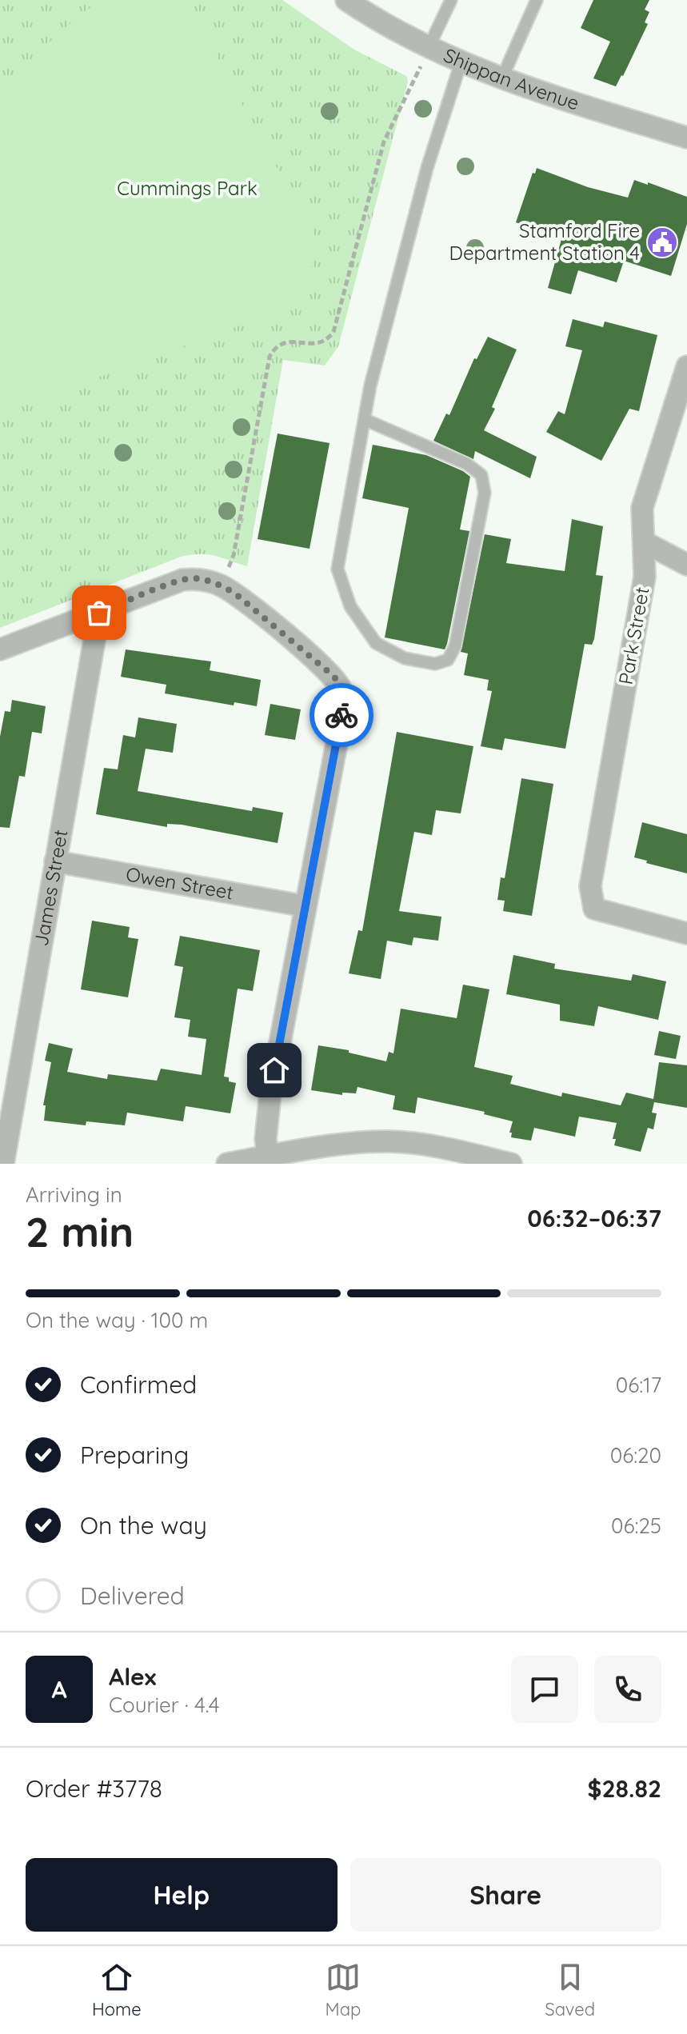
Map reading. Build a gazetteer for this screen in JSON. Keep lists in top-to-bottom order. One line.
{"streets":{"street":["Shippan Avenue","Park Street","Owen Street","James Street"]},"crossings":[["Owen Street","James Street"]],"parks":["Cummings Park"],"places":{"public building":["Stamford Fire Department Station 4"]},"page":{"heading":["2 min","Arriving in","06:32–06:37"],"panel":["Alex","Courier · 4.4","Order #3778","$28.82"],"bar":"On the way · 100 m","list":[["Confirmed","06:17"],["Preparing","06:20"],["On the way","06:25"],"Delivered"],"round":"A","buttons":["Help","Share"],"tabs":["Home","Map","Saved"]}}
